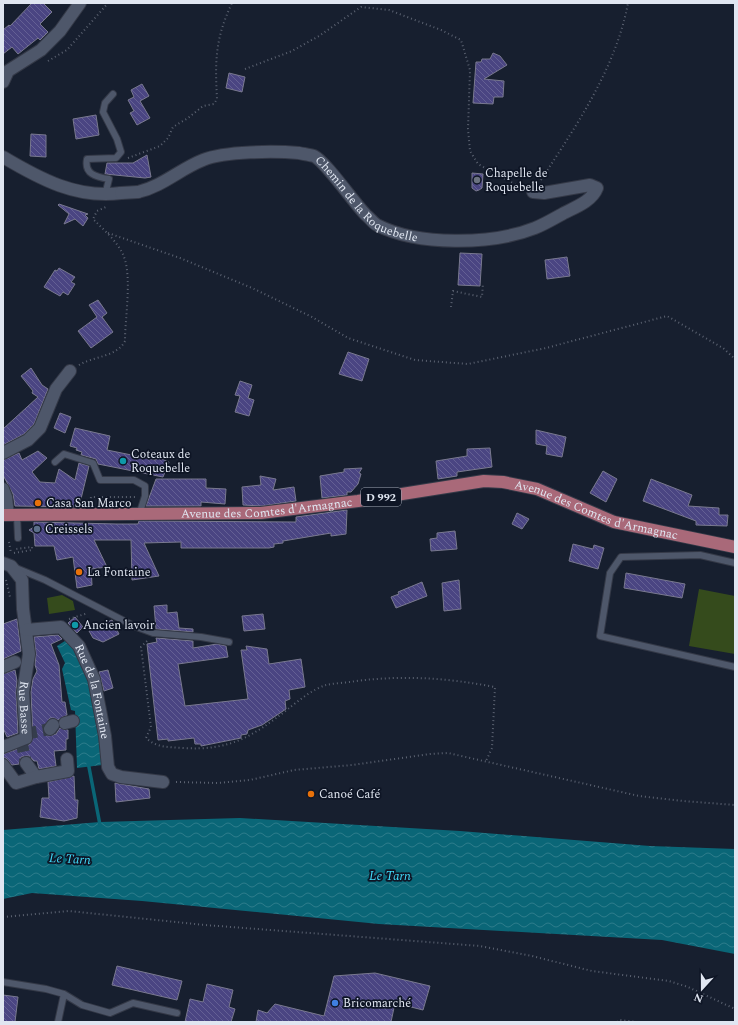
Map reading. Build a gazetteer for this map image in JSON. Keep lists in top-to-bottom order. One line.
{"streets":{"main road":["D 992","Avenue des Comtes d'Armagnac"],"street":["Chemin de la Roquebelle","Rue de la Fontaine","Rue Basse"]},"water":["Le Tarn"],"places":["Chapelle de Roquebelle","Coteaux de Roquebelle","Casa San Marco","Creissels","La Fontaine","Ancien lavoir","Canoé Café","Bricomarché"],"north":"bottom"}
